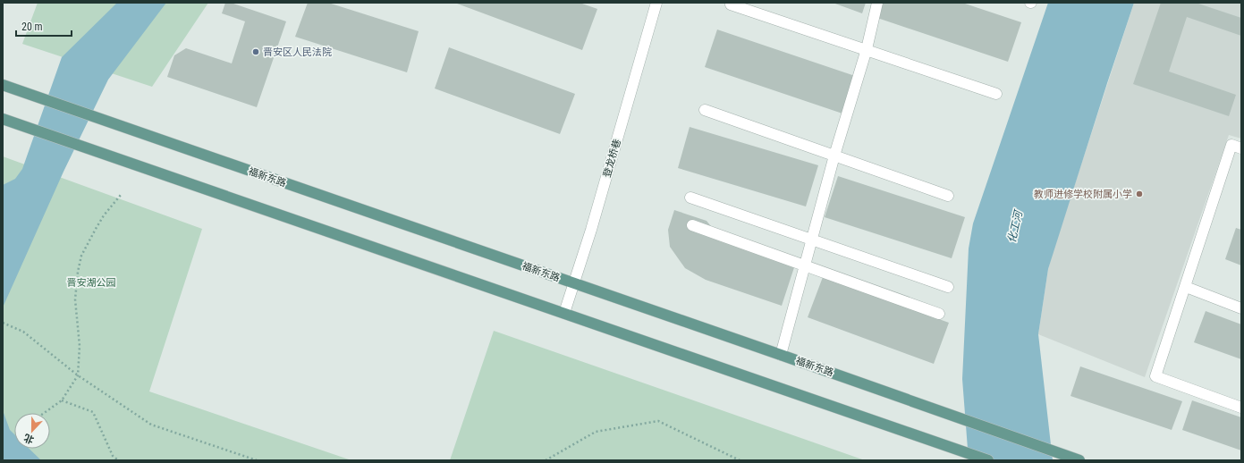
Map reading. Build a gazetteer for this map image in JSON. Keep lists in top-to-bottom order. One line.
{"streets":{"main road":["福新东路"],"street":["登龙桥巷"]},"crossings":[["登龙桥巷","福新东路"]],"water":["化工河"],"parks":["晋安湖公园"],"places":["晋安区人民法院","教师进修学校附属小学"],"scale_bar":"20 m","north":"bottom"}
